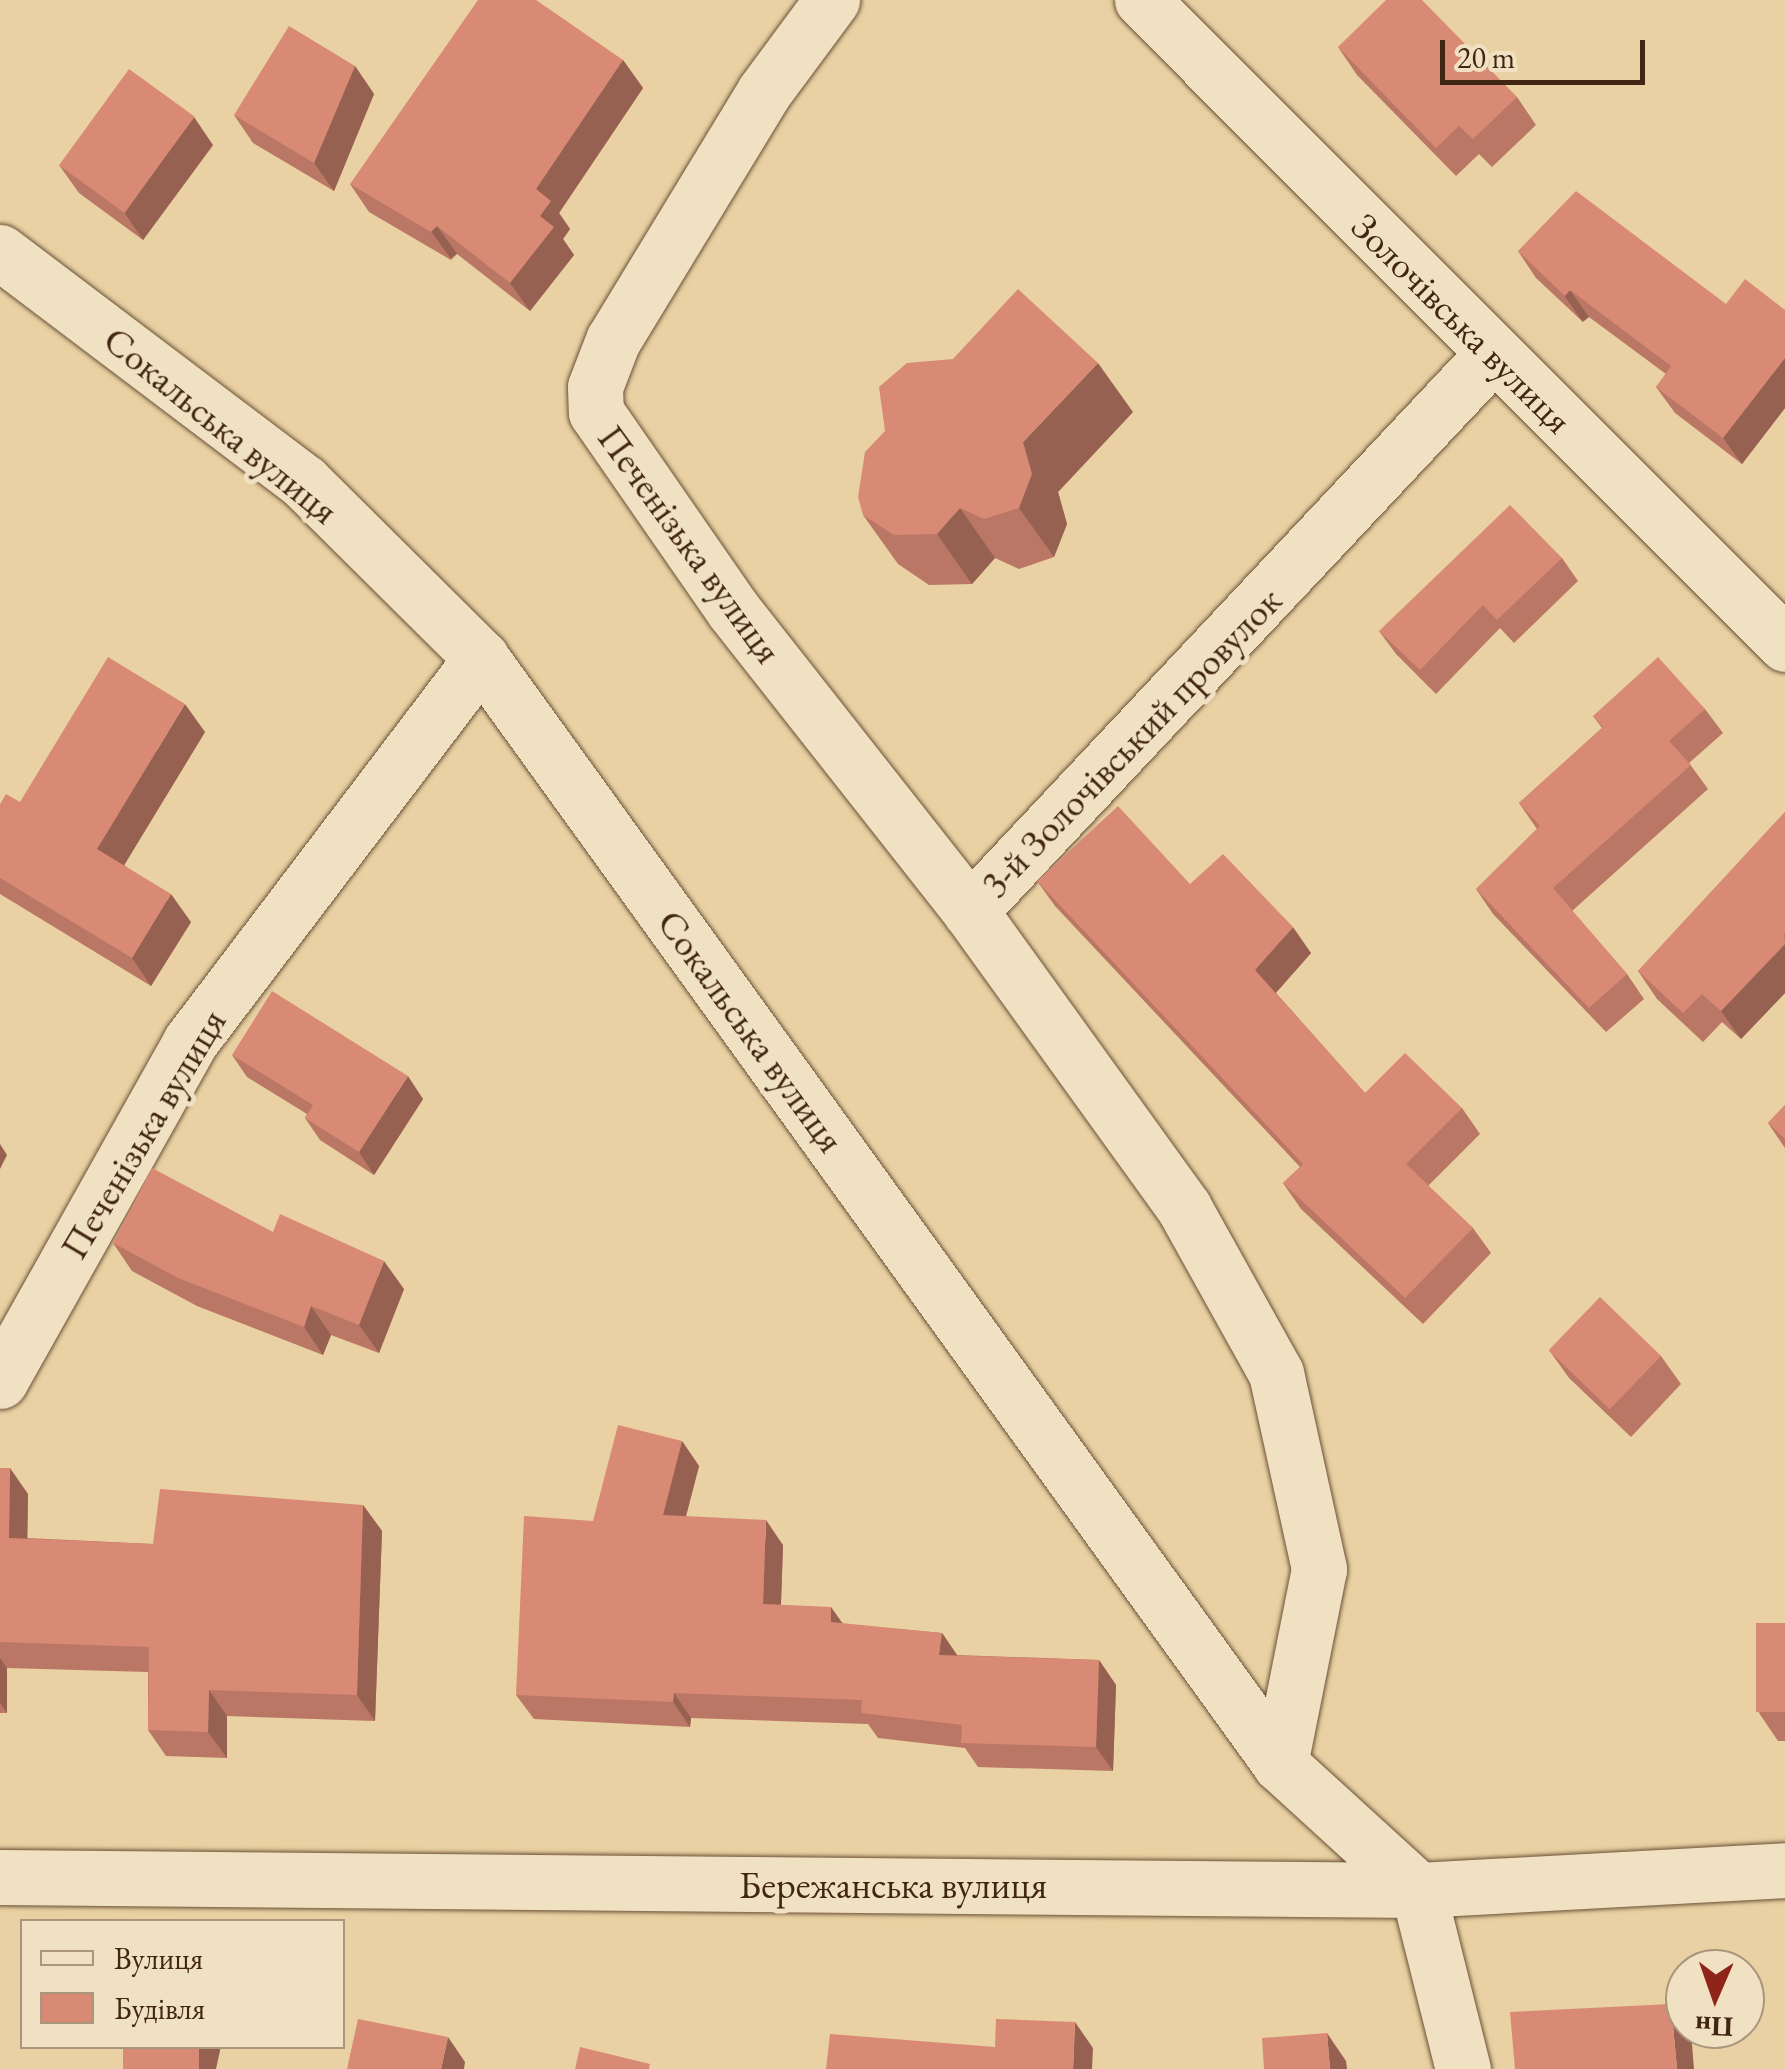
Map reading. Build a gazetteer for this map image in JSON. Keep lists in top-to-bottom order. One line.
{"streets":{"street":["Золочівська вулиця","Сокальська вулиця","Печенізька вулиця","3-й Золочівський провулок","Бережанська вулиця"]},"crossings":[["Золочівська вулиця","3-й Золочівський провулок"],["Сокальська вулиця","Печенізька вулиця"],["Сокальська вулиця","3-й Золочівський провулок"],["Сокальська вулиця","Бережанська вулиця"],["Печенізька вулиця","3-й Золочівський провулок"]],"legend":["Вулиця","Будівля"],"scale_bar":"20 m","north":"bottom"}
